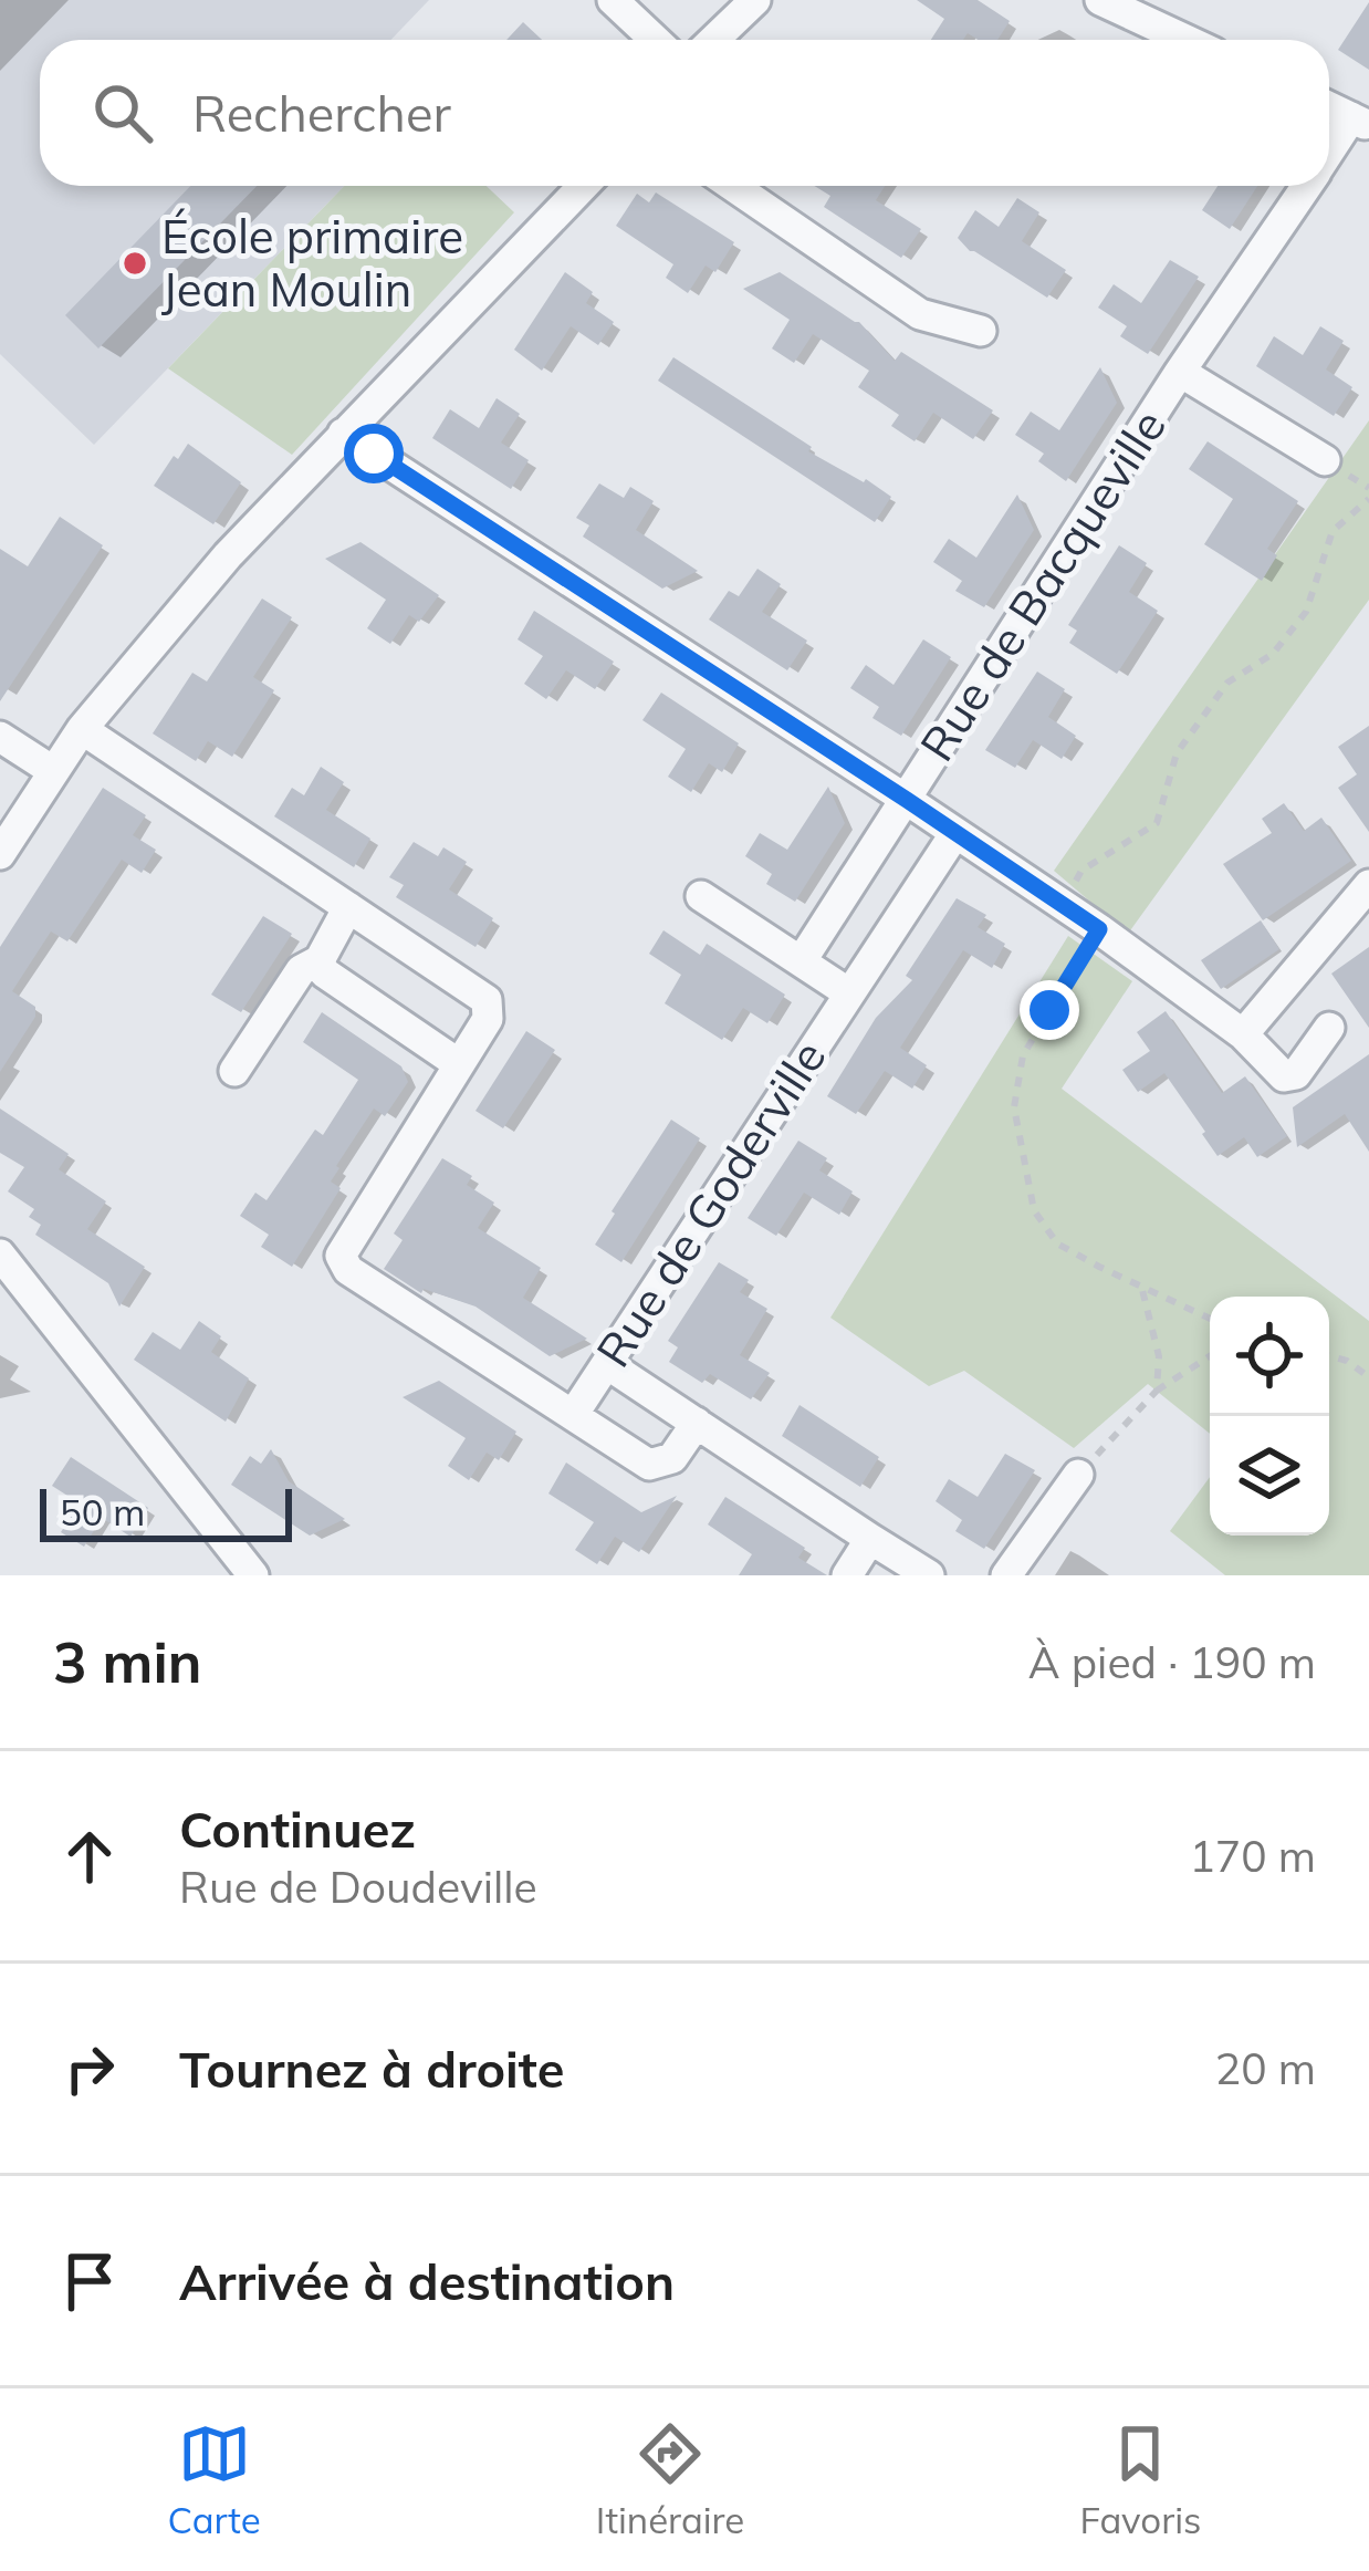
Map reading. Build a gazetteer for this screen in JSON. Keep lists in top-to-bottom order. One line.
{"streets":{"street":["Rue de Bacqueville","Rue de Goderville"]},"places":["École primaire Jean Moulin"],"scale_bar":"50 m","page":{"search":"Rechercher","scale":"50 m","heading":["3 min","À pied · 190 m"],"list":[["Continuez","Rue de Doudeville","170 m"],["Tournez à droite","20 m"],"Arrivée à destination"],"nav":["Carte","Itinéraire","Favoris"]}}
